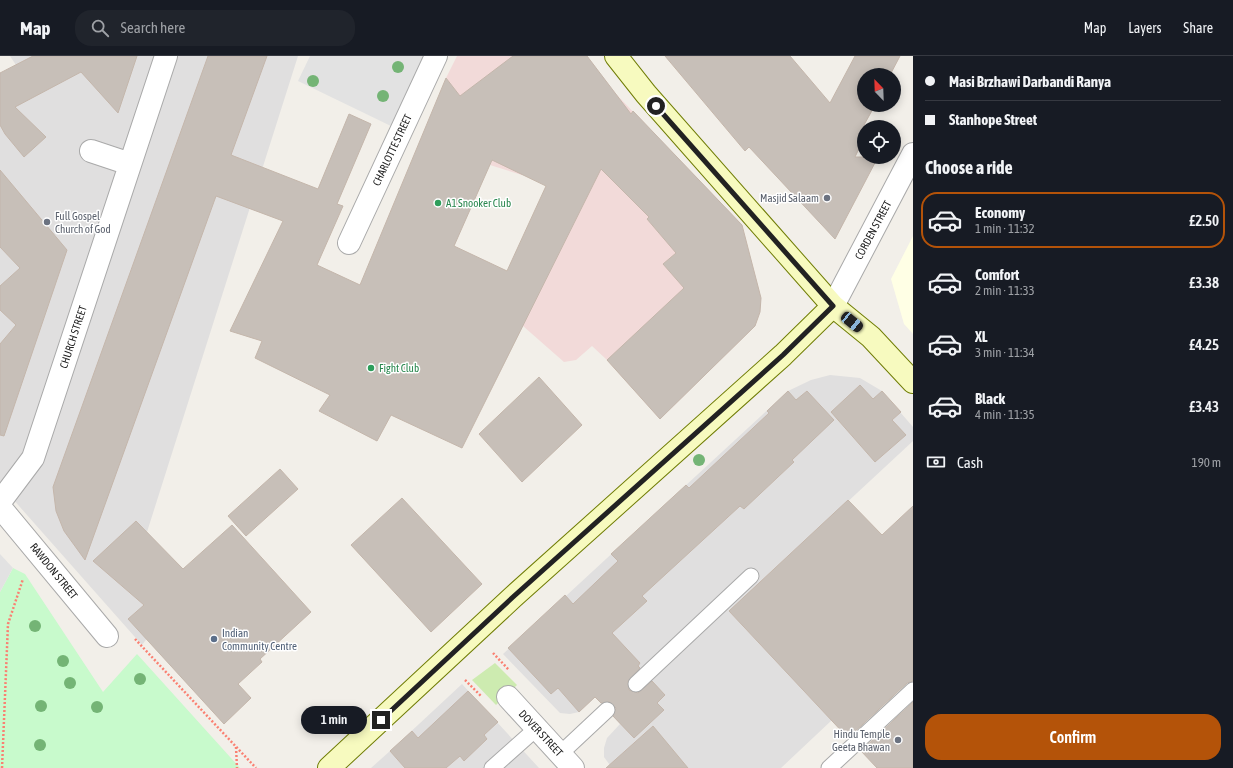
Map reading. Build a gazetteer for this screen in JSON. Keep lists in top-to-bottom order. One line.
{"streets":{"street":["CHARLOTTE STREET","CORDEN STREET","CHURCH STREET","RAWDON STREET","DOVER STREET"]},"places":["Masjid Salaam","A1 Snooker Club","Full Gospel Church of God","Fight Club","Indian Community Centre","Hindu Temple Geeta Bhawan"],"north":"top left","page":{"header":"Map","search":"Search here","nav":["Map","Layers","Share"],"banner":["Masi Brzhawi Darbandi Ranya","Stanhope Street"],"heading":"Choose a ride","list":[{"name":"Economy","note":"1 min · 11:32","value":"£2.50"},{"name":"Comfort","note":"2 min · 11:33","value":"£3.38"},{"name":"XL","note":"3 min · 11:34","value":"£4.25"},{"name":"Black","note":"4 min · 11:35","value":"£3.43"}],"pay":["Cash","190 m"],"bubble":"1 min","buttons":"Confirm"}}
